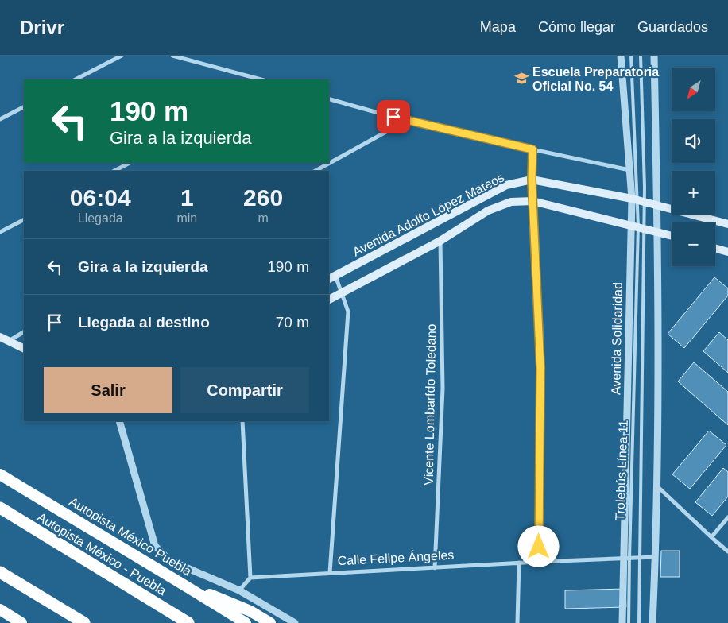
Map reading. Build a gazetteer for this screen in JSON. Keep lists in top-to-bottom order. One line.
{"streets":{"highway":["Autopista México Puebla","Autopista México - Puebla"],"main road":["Avenida Adolfo López Mateos"],"street":["Avenida Solidaridad","Vicente Lombarfdo Toledano","Calle Felipe Ángeles"],"lane":["Trolebús Línea 11"]},"crossings":[["Avenida Adolfo López Mateos","Avenida Solidaridad"],["Avenida Adolfo López Mateos","Vicente Lombarfdo Toledano"],["Avenida Adolfo López Mateos","Trolebús Línea 11"],["Avenida Solidaridad","Trolebús Línea 11"],["Avenida Solidaridad","Calle Felipe Ángeles"],["Vicente Lombarfdo Toledano","Calle Felipe Ángeles"],["Trolebús Línea 11","Calle Felipe Ángeles"]],"places":{"school or university":["Escuela Preparatoria Oficial No. 54"]},"north":"bottom left","page":{"header":"Drivr","nav":["Mapa","Cómo llegar","Guardados"],"map_buttons":["+","−"],"turn":["190 m","Gira a la izquierda"],"eta":["06:04","Llegada","1","min","260","m"],"list":[{"name":"Gira a la izquierda","value":"190 m"},{"name":"Llegada al destino","value":"70 m"}],"buttons":["Salir","Compartir"]}}
